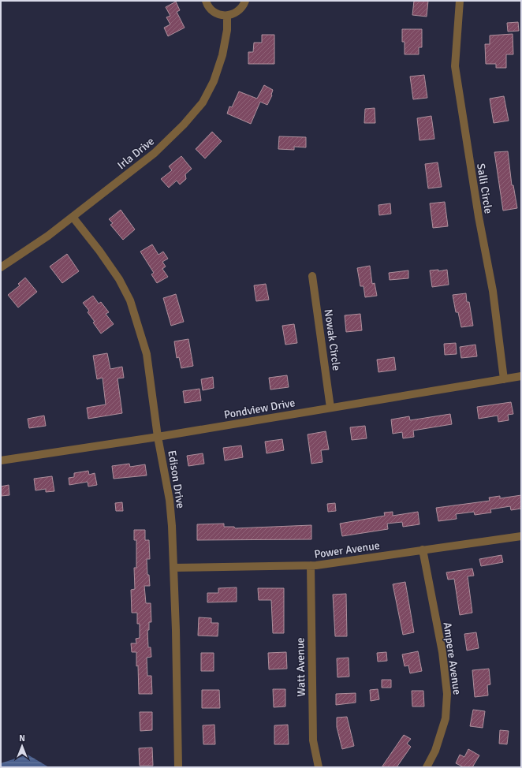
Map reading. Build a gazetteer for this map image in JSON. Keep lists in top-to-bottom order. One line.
{"streets":{"street":["Irla Drive","Salli Circle","Nowak Circle","Pondview Drive","Edison Drive","Power Avenue","Ampere Avenue","Watt Avenue"]},"crossings":[["Irla Drive","Edison Drive"],["Salli Circle","Pondview Drive"],["Nowak Circle","Pondview Drive"],["Pondview Drive","Edison Drive"],["Edison Drive","Power Avenue"],["Power Avenue","Ampere Avenue"],["Power Avenue","Watt Avenue"]],"north":"top"}
